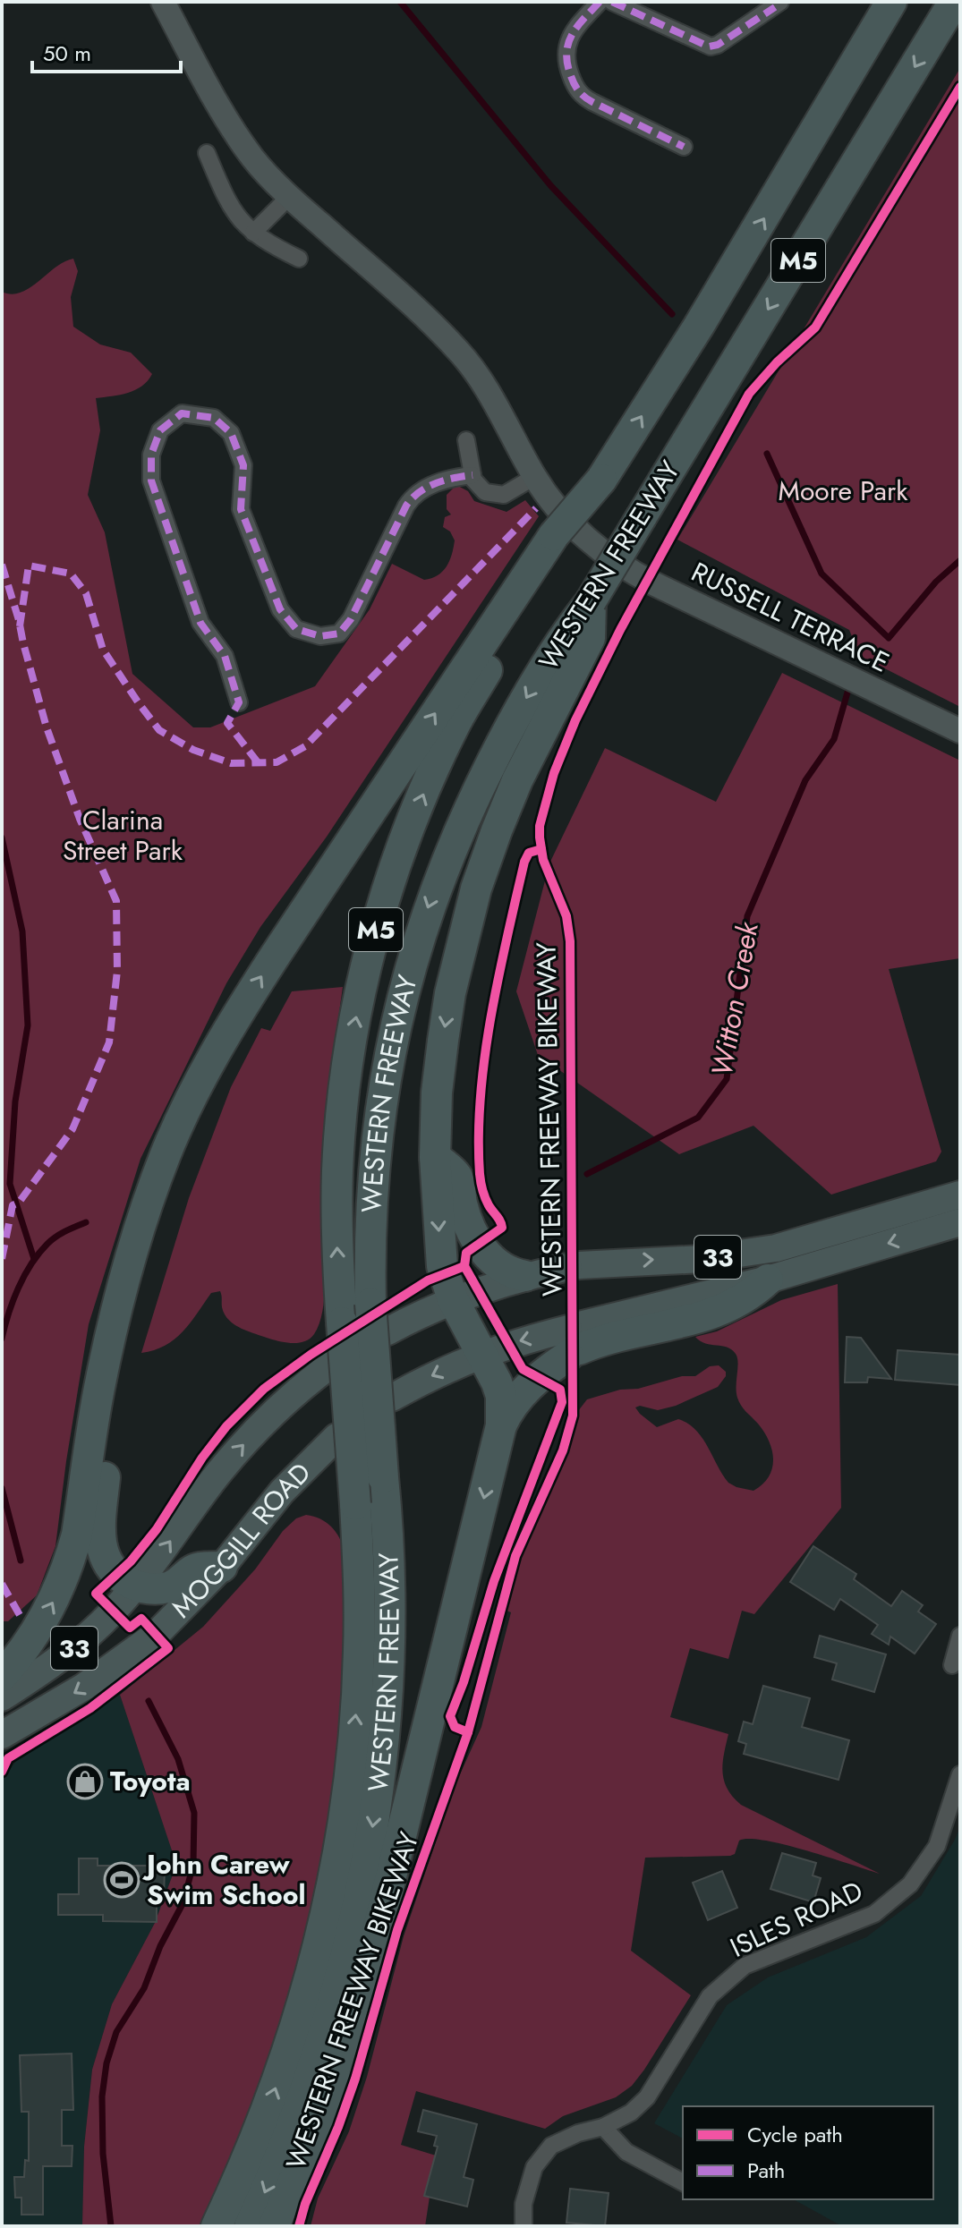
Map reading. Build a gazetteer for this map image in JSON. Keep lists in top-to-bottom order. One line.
{"streets":{"highway":["M5","WESTERN FREEWAY","33","MOGGILL ROAD"],"main road":["RUSSELL TERRACE"],"street":["ISLES ROAD"],"cycle path":["WESTERN FREEWAY BIKEWAY"]},"water":["Witton Creek"],"parks":["Moore Park","Clarina Street Park"],"places":{"shop":["Toyota"],"sports":["John Carew Swim School"]},"legend":["Cycle path","Path"],"scale_bar":"50 m"}
